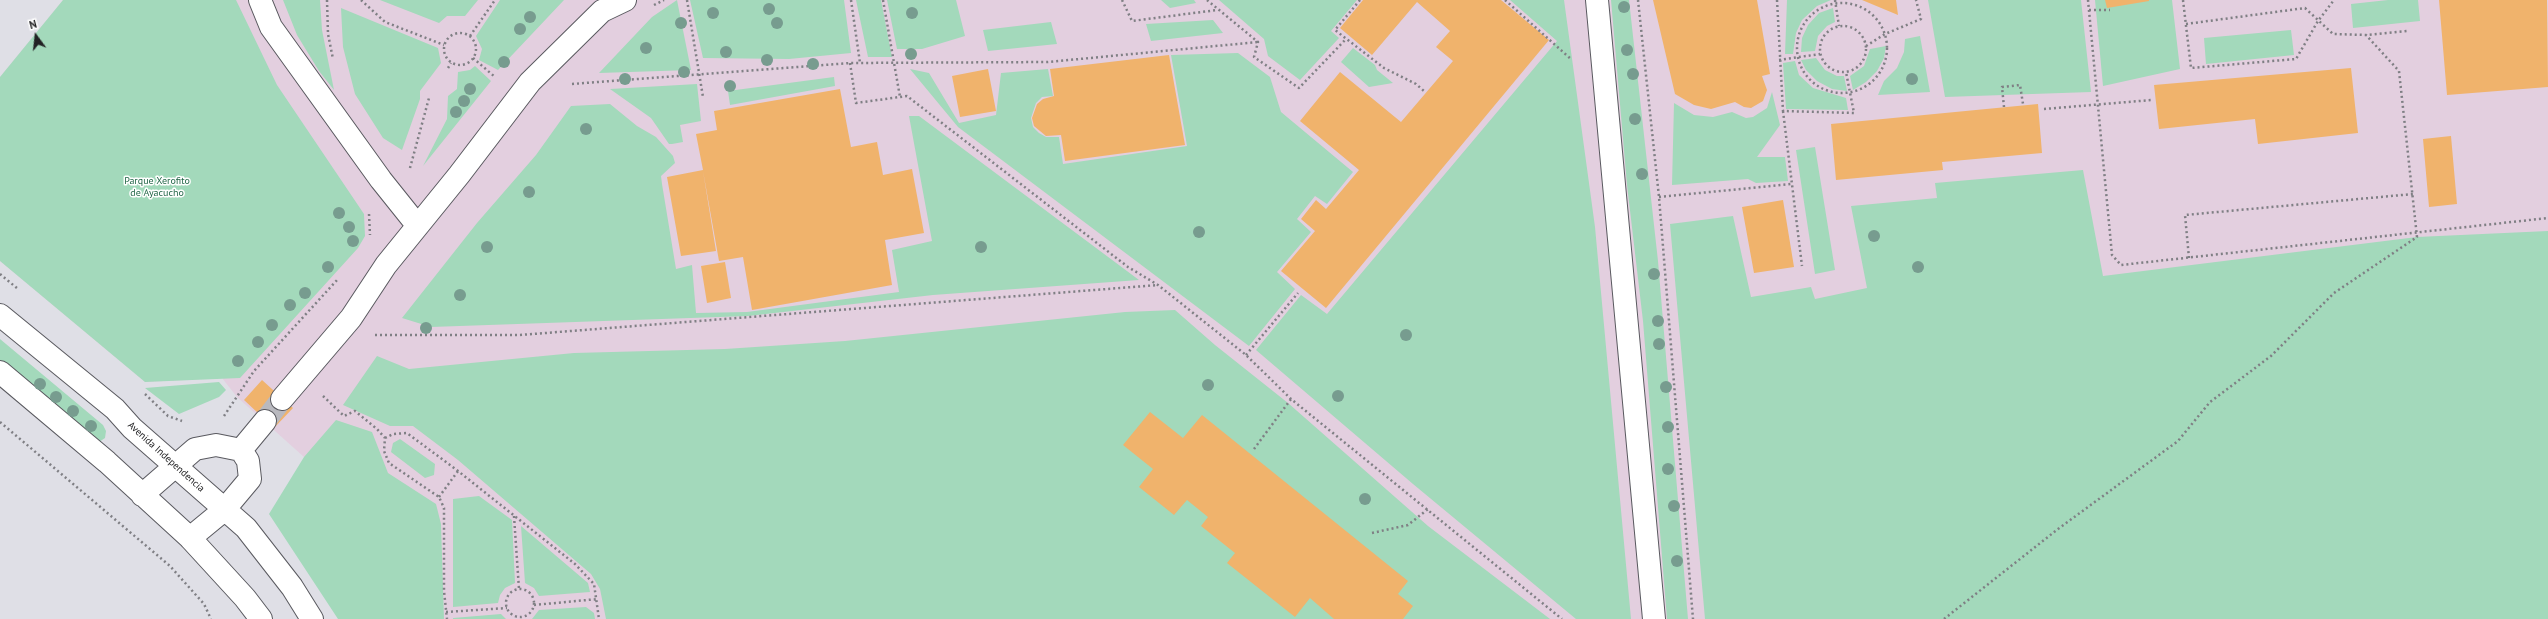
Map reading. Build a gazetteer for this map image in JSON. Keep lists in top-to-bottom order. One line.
{"streets":{"street":["Avenida Independencia"]},"parks":["Parque Xerofito de Ayacucho"],"north":"top"}
